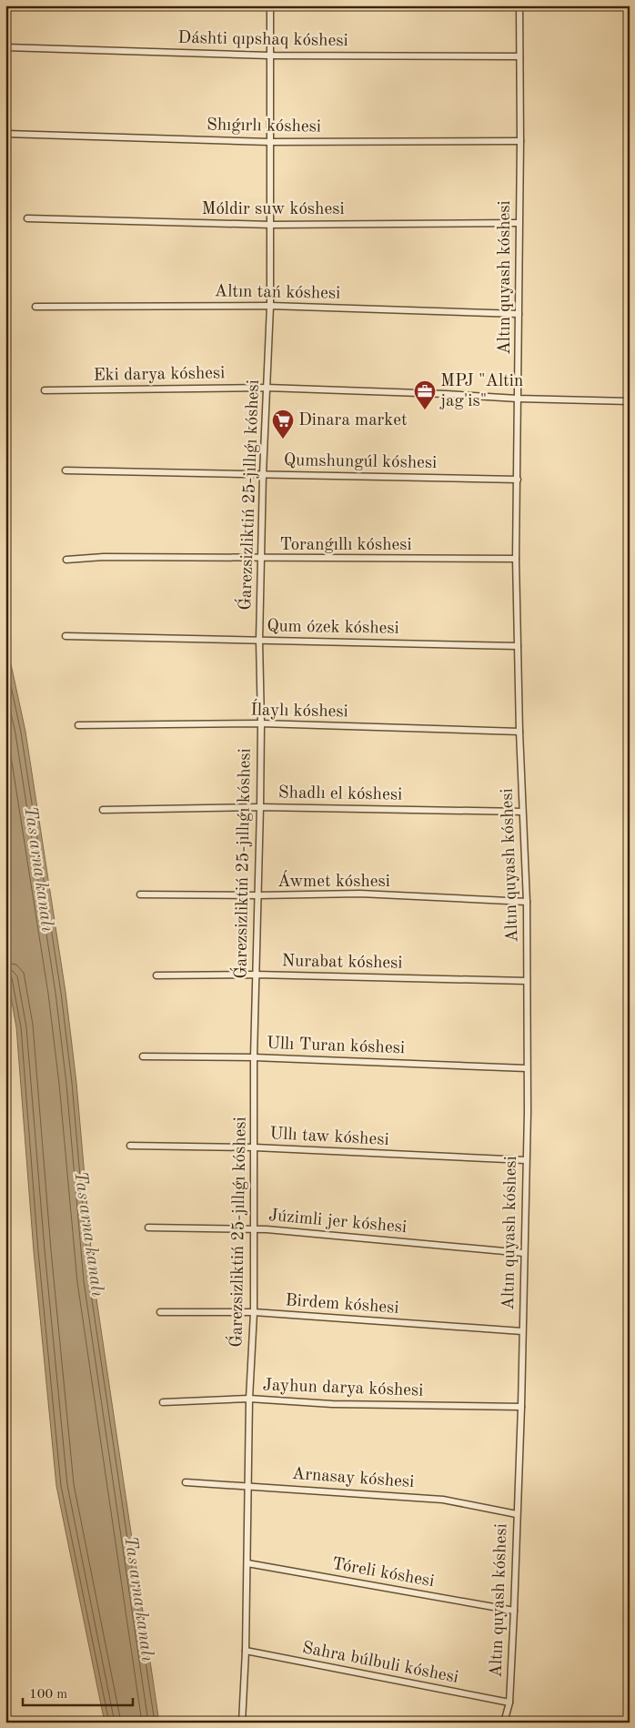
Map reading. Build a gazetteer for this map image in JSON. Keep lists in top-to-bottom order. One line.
{"streets":{"street":["Dáshti qıpshaq kóshesi","Shıǵırlı kóshesi","Móldir suw kóshesi","Altın quyash kóshesi","Altın tań kóshesi","Eki darya kóshesi","Qumshungúl kóshesi","Ǵarezsizliktiń 25-jıllıǵı kóshesi","Toranǵıllı kóshesi","Qum ózek kóshesi","Ílaylı kóshesi","Shadlı el kóshesi","Áwmet kóshesi","Nurabat kóshesi","Ullı Turan kóshesi","Ullı taw kóshesi","Júzimli jer kóshesi","Birdem kóshesi","Jayhun darya kóshesi","Arnasay kóshesi","Tóreli kóshesi","Sahra búlbuli kóshesi"]},"crossings":[["Dáshti qıpshaq kóshesi","Altın quyash kóshesi"],["Dáshti qıpshaq kóshesi","Ǵarezsizliktiń 25-jıllıǵı kóshesi"],["Shıǵırlı kóshesi","Altın quyash kóshesi"],["Shıǵırlı kóshesi","Ǵarezsizliktiń 25-jıllıǵı kóshesi"],["Móldir suw kóshesi","Altın quyash kóshesi"],["Móldir suw kóshesi","Ǵarezsizliktiń 25-jıllıǵı kóshesi"],["Altın quyash kóshesi","Altın tań kóshesi"],["Altın quyash kóshesi","Eki darya kóshesi"],["Altın quyash kóshesi","Qumshungúl kóshesi"],["Altın quyash kóshesi","Toranǵıllı kóshesi"],["Altın quyash kóshesi","Qum ózek kóshesi"],["Altın quyash kóshesi","Ílaylı kóshesi"],["Altın quyash kóshesi","Shadlı el kóshesi"],["Altın quyash kóshesi","Áwmet kóshesi"],["Altın quyash kóshesi","Nurabat kóshesi"],["Altın quyash kóshesi","Ullı Turan kóshesi"],["Altın quyash kóshesi","Ullı taw kóshesi"],["Altın quyash kóshesi","Júzimli jer kóshesi"],["Altın quyash kóshesi","Birdem kóshesi"],["Altın quyash kóshesi","Jayhun darya kóshesi"],["Altın quyash kóshesi","Arnasay kóshesi"],["Altın quyash kóshesi","Tóreli kóshesi"],["Altın quyash kóshesi","Sahra búlbuli kóshesi"],["Altın tań kóshesi","Ǵarezsizliktiń 25-jıllıǵı kóshesi"],["Eki darya kóshesi","Ǵarezsizliktiń 25-jıllıǵı kóshesi"],["Qumshungúl kóshesi","Ǵarezsizliktiń 25-jıllıǵı kóshesi"],["Ǵarezsizliktiń 25-jıllıǵı kóshesi","Toranǵıllı kóshesi"],["Ǵarezsizliktiń 25-jıllıǵı kóshesi","Qum ózek kóshesi"],["Ǵarezsizliktiń 25-jıllıǵı kóshesi","Ílaylı kóshesi"],["Ǵarezsizliktiń 25-jıllıǵı kóshesi","Shadlı el kóshesi"],["Ǵarezsizliktiń 25-jıllıǵı kóshesi","Áwmet kóshesi"],["Ǵarezsizliktiń 25-jıllıǵı kóshesi","Nurabat kóshesi"],["Ǵarezsizliktiń 25-jıllıǵı kóshesi","Ullı Turan kóshesi"],["Ǵarezsizliktiń 25-jıllıǵı kóshesi","Ullı taw kóshesi"],["Ǵarezsizliktiń 25-jıllıǵı kóshesi","Júzimli jer kóshesi"],["Ǵarezsizliktiń 25-jıllıǵı kóshesi","Birdem kóshesi"],["Ǵarezsizliktiń 25-jıllıǵı kóshesi","Jayhun darya kóshesi"],["Ǵarezsizliktiń 25-jıllıǵı kóshesi","Arnasay kóshesi"],["Ǵarezsizliktiń 25-jıllıǵı kóshesi","Tóreli kóshesi"],["Ǵarezsizliktiń 25-jıllıǵı kóshesi","Sahra búlbuli kóshesi"]],"water":["Tas arna kanalı"],"places":{"office":["MPJ \"Altin jag'is\""],"supermarket":["Dinara market"]},"scale_bar":"100 m"}
